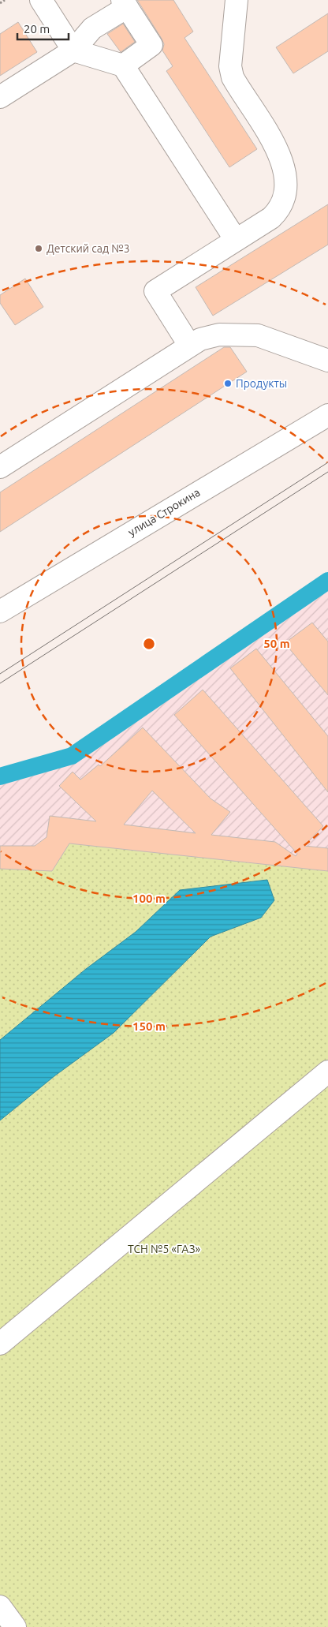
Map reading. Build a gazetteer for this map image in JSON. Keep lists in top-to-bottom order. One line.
{"streets":{"street":["улица Строкина"]},"parks":["ТСН №5 «ГАЗ»"],"places":["Детский сад №3","Продукты"],"scale_bar":"20 m","rings":["50 m","100 m","150 m"]}
